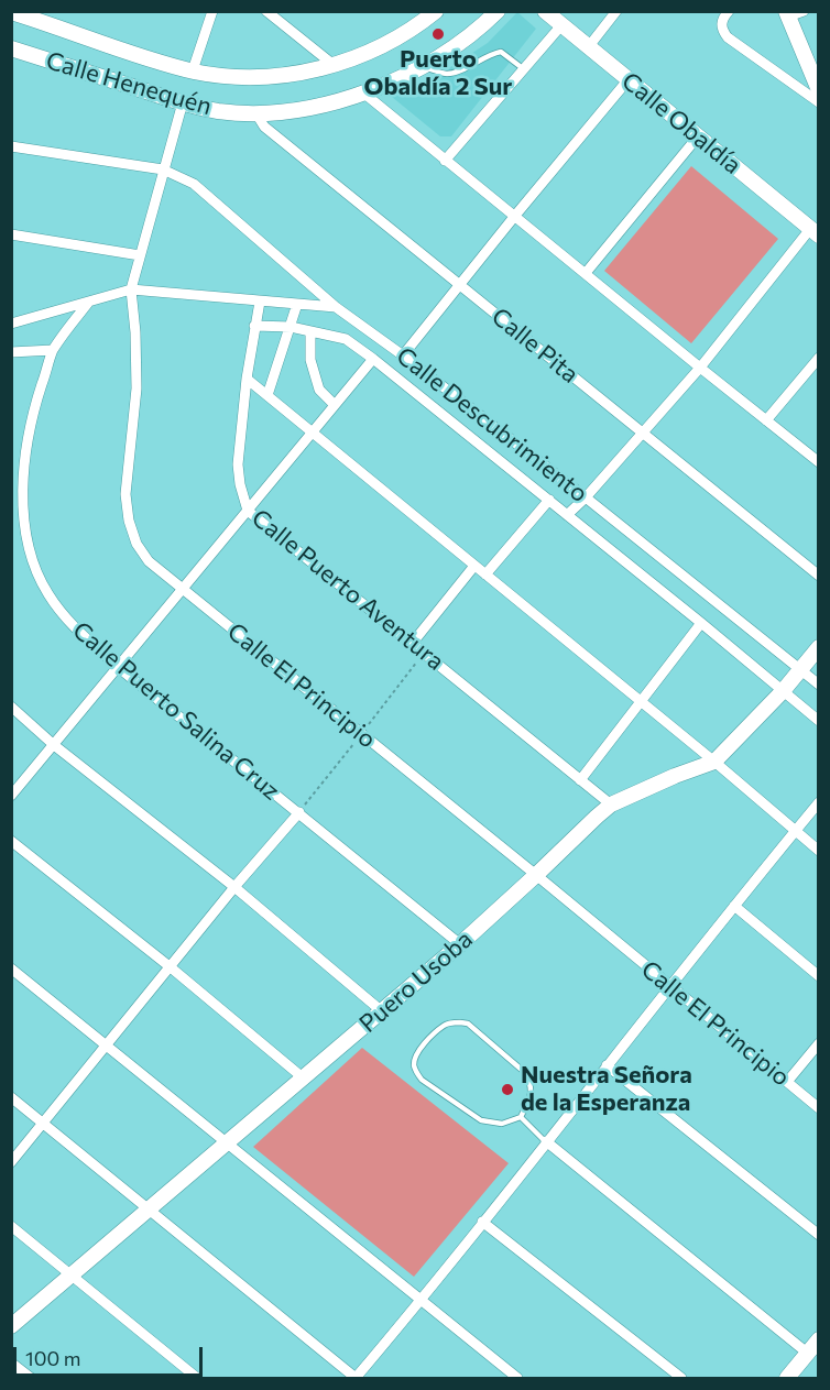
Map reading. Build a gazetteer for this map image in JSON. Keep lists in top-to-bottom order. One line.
{"streets":{"street":["Calle Henequén","Calle Obaldía","Calle Pita","Calle Descubrimiento","Calle Puerto Aventura","Calle El Principio","Calle Puerto Salina Cruz","Puero Usoba"]},"crossings":[["Calle Henequén","Calle Pita"],["Calle Henequén","Calle El Principio"],["Calle Descubrimiento","Calle Puerto Aventura"],["Calle Descubrimiento","Calle El Principio"],["Calle Descubrimiento","Puero Usoba"],["Calle Puerto Aventura","Puero Usoba"],["Calle El Principio","Puero Usoba"],["Calle Puerto Salina Cruz","Puero Usoba"]],"places":["Puerto Obaldía 2 Sur","Nuestra Señora de la Esperanza"],"scale_bar":"100 m"}
